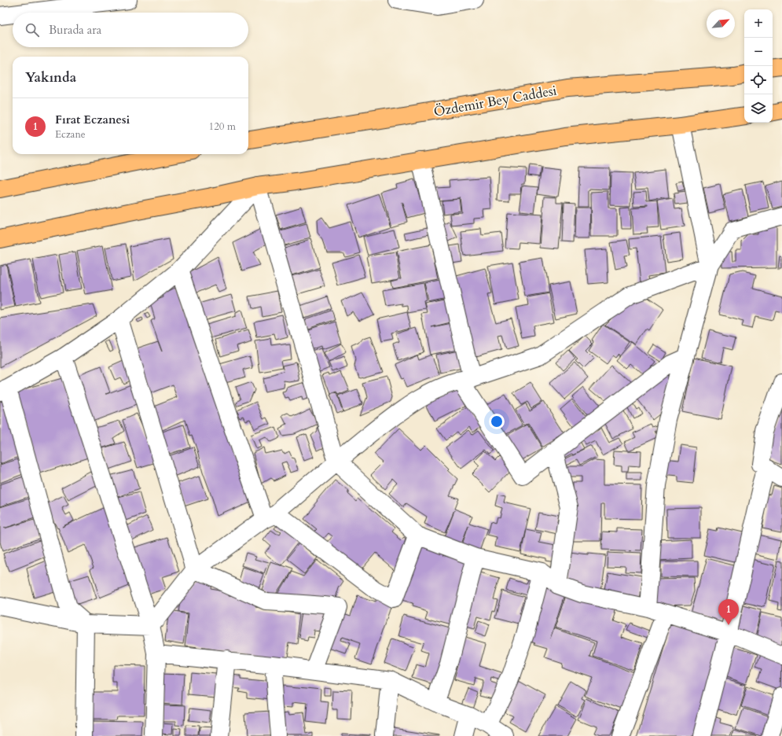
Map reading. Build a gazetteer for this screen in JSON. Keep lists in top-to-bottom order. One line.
{"streets":{"main road":["Özdemir Bey Caddesi"]},"north":"top right","page":{"map_buttons":["+","−"],"search":"Burada ara","heading":"Yakında","list":[{"mark":"1","name":"Fırat Eczanesi","note":"Eczane","value":"120 m"}],"pins":"1"}}
